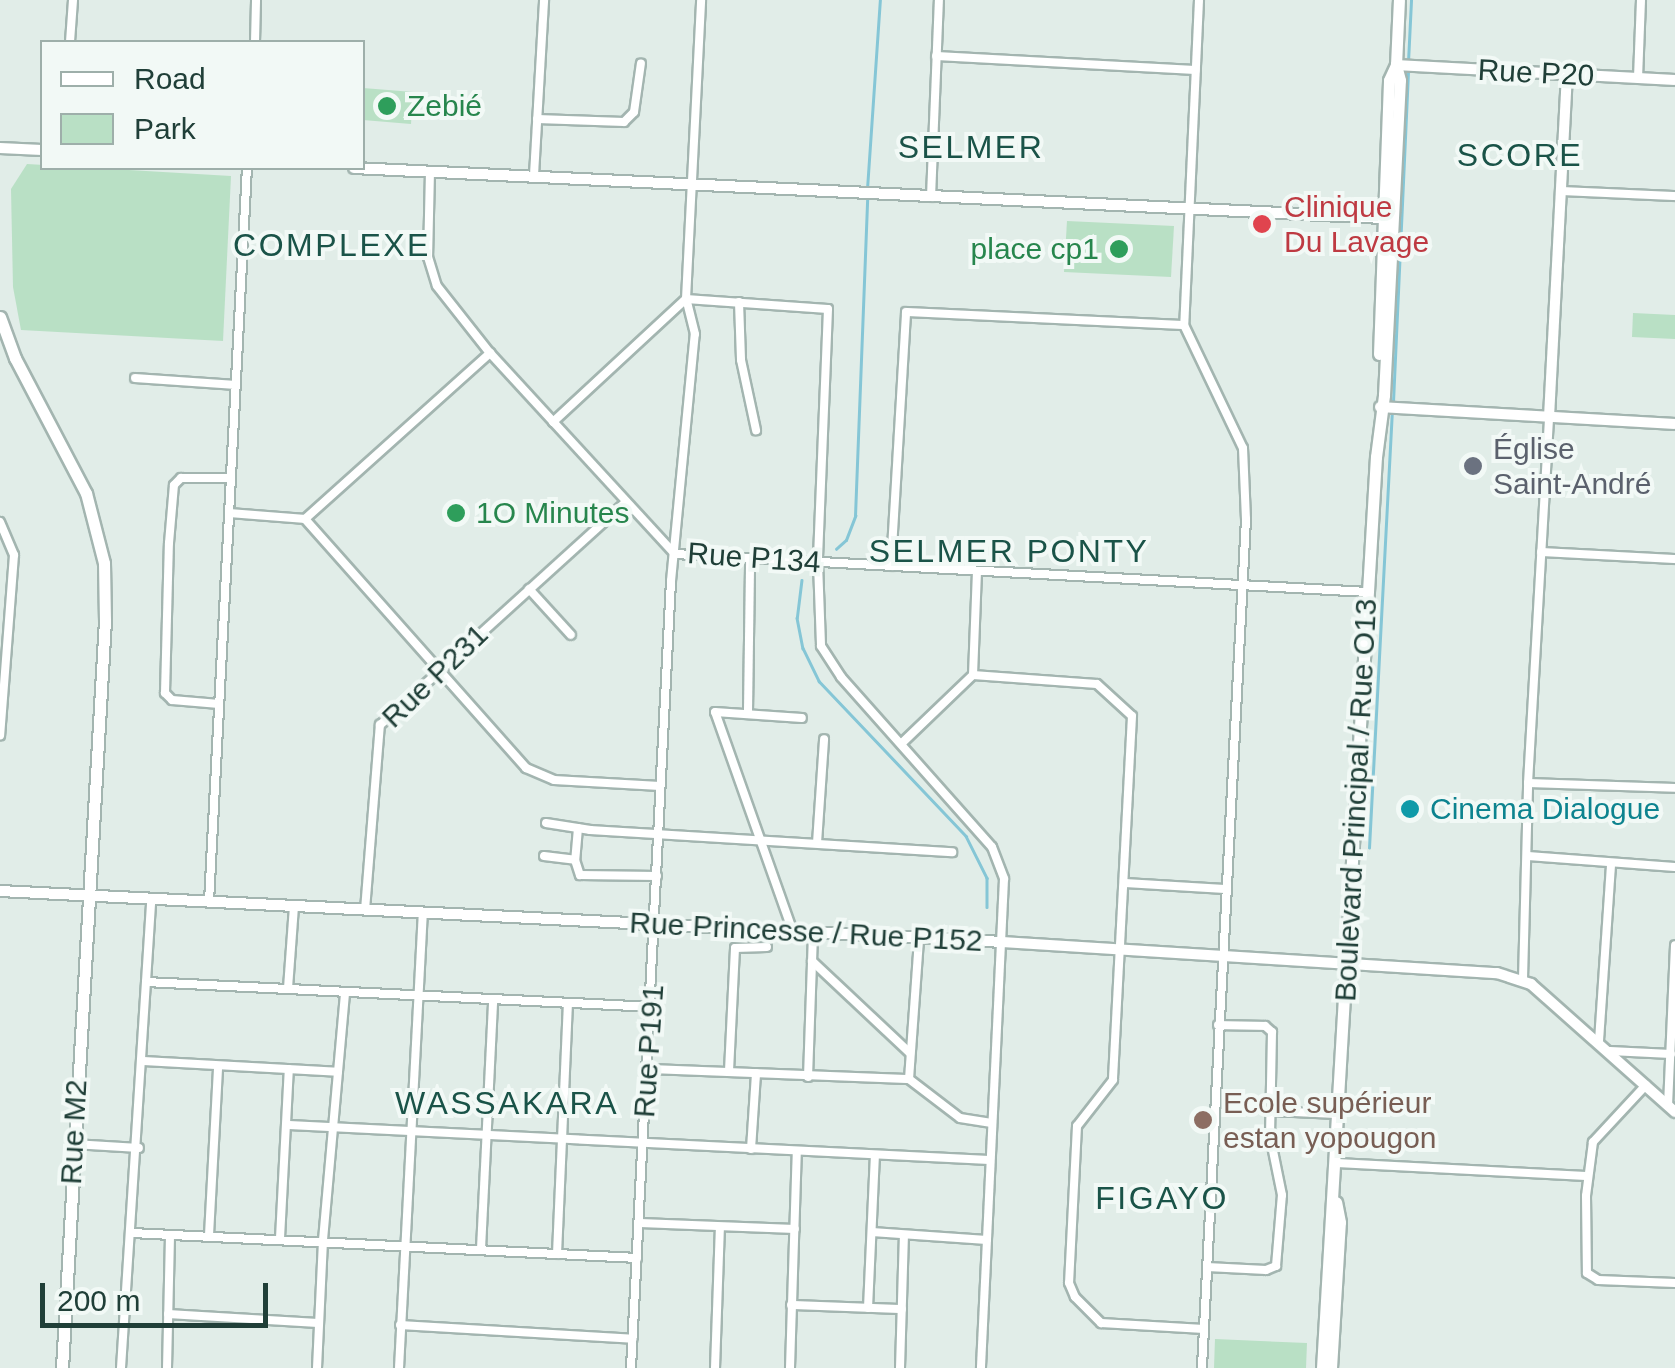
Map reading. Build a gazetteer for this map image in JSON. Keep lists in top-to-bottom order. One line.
{"streets":{"main road":["Boulevard Principal / Rue O13","Rue M2"],"street":["Rue P20","Rue P134","Rue P231","Rue Princesse / Rue P152","Rue P191"]},"crossings":[["Rue P20","Boulevard Principal / Rue O13"],["Rue P134","Rue P231"],["Rue P134","Boulevard Principal / Rue O13"],["Rue P134","Rue P191"],["Rue P231","Rue Princesse / Rue P152"],["Boulevard Principal / Rue O13","Rue Princesse / Rue P152"],["Rue Princesse / Rue P152","Rue P191"],["Rue Princesse / Rue P152","Rue M2"]],"districts":["SELMER","SCORE","COMPLEXE","SELMER PONTY","WASSAKARA","FIGAYO"],"places":["Zebié","Clinique Du Lavage","place cp1","Église Saint-André","1O Minutes","Cinema Dialogue","Ecole supérieur estan yopougon"],"legend":["Road","Park"],"scale_bar":"200 m"}
